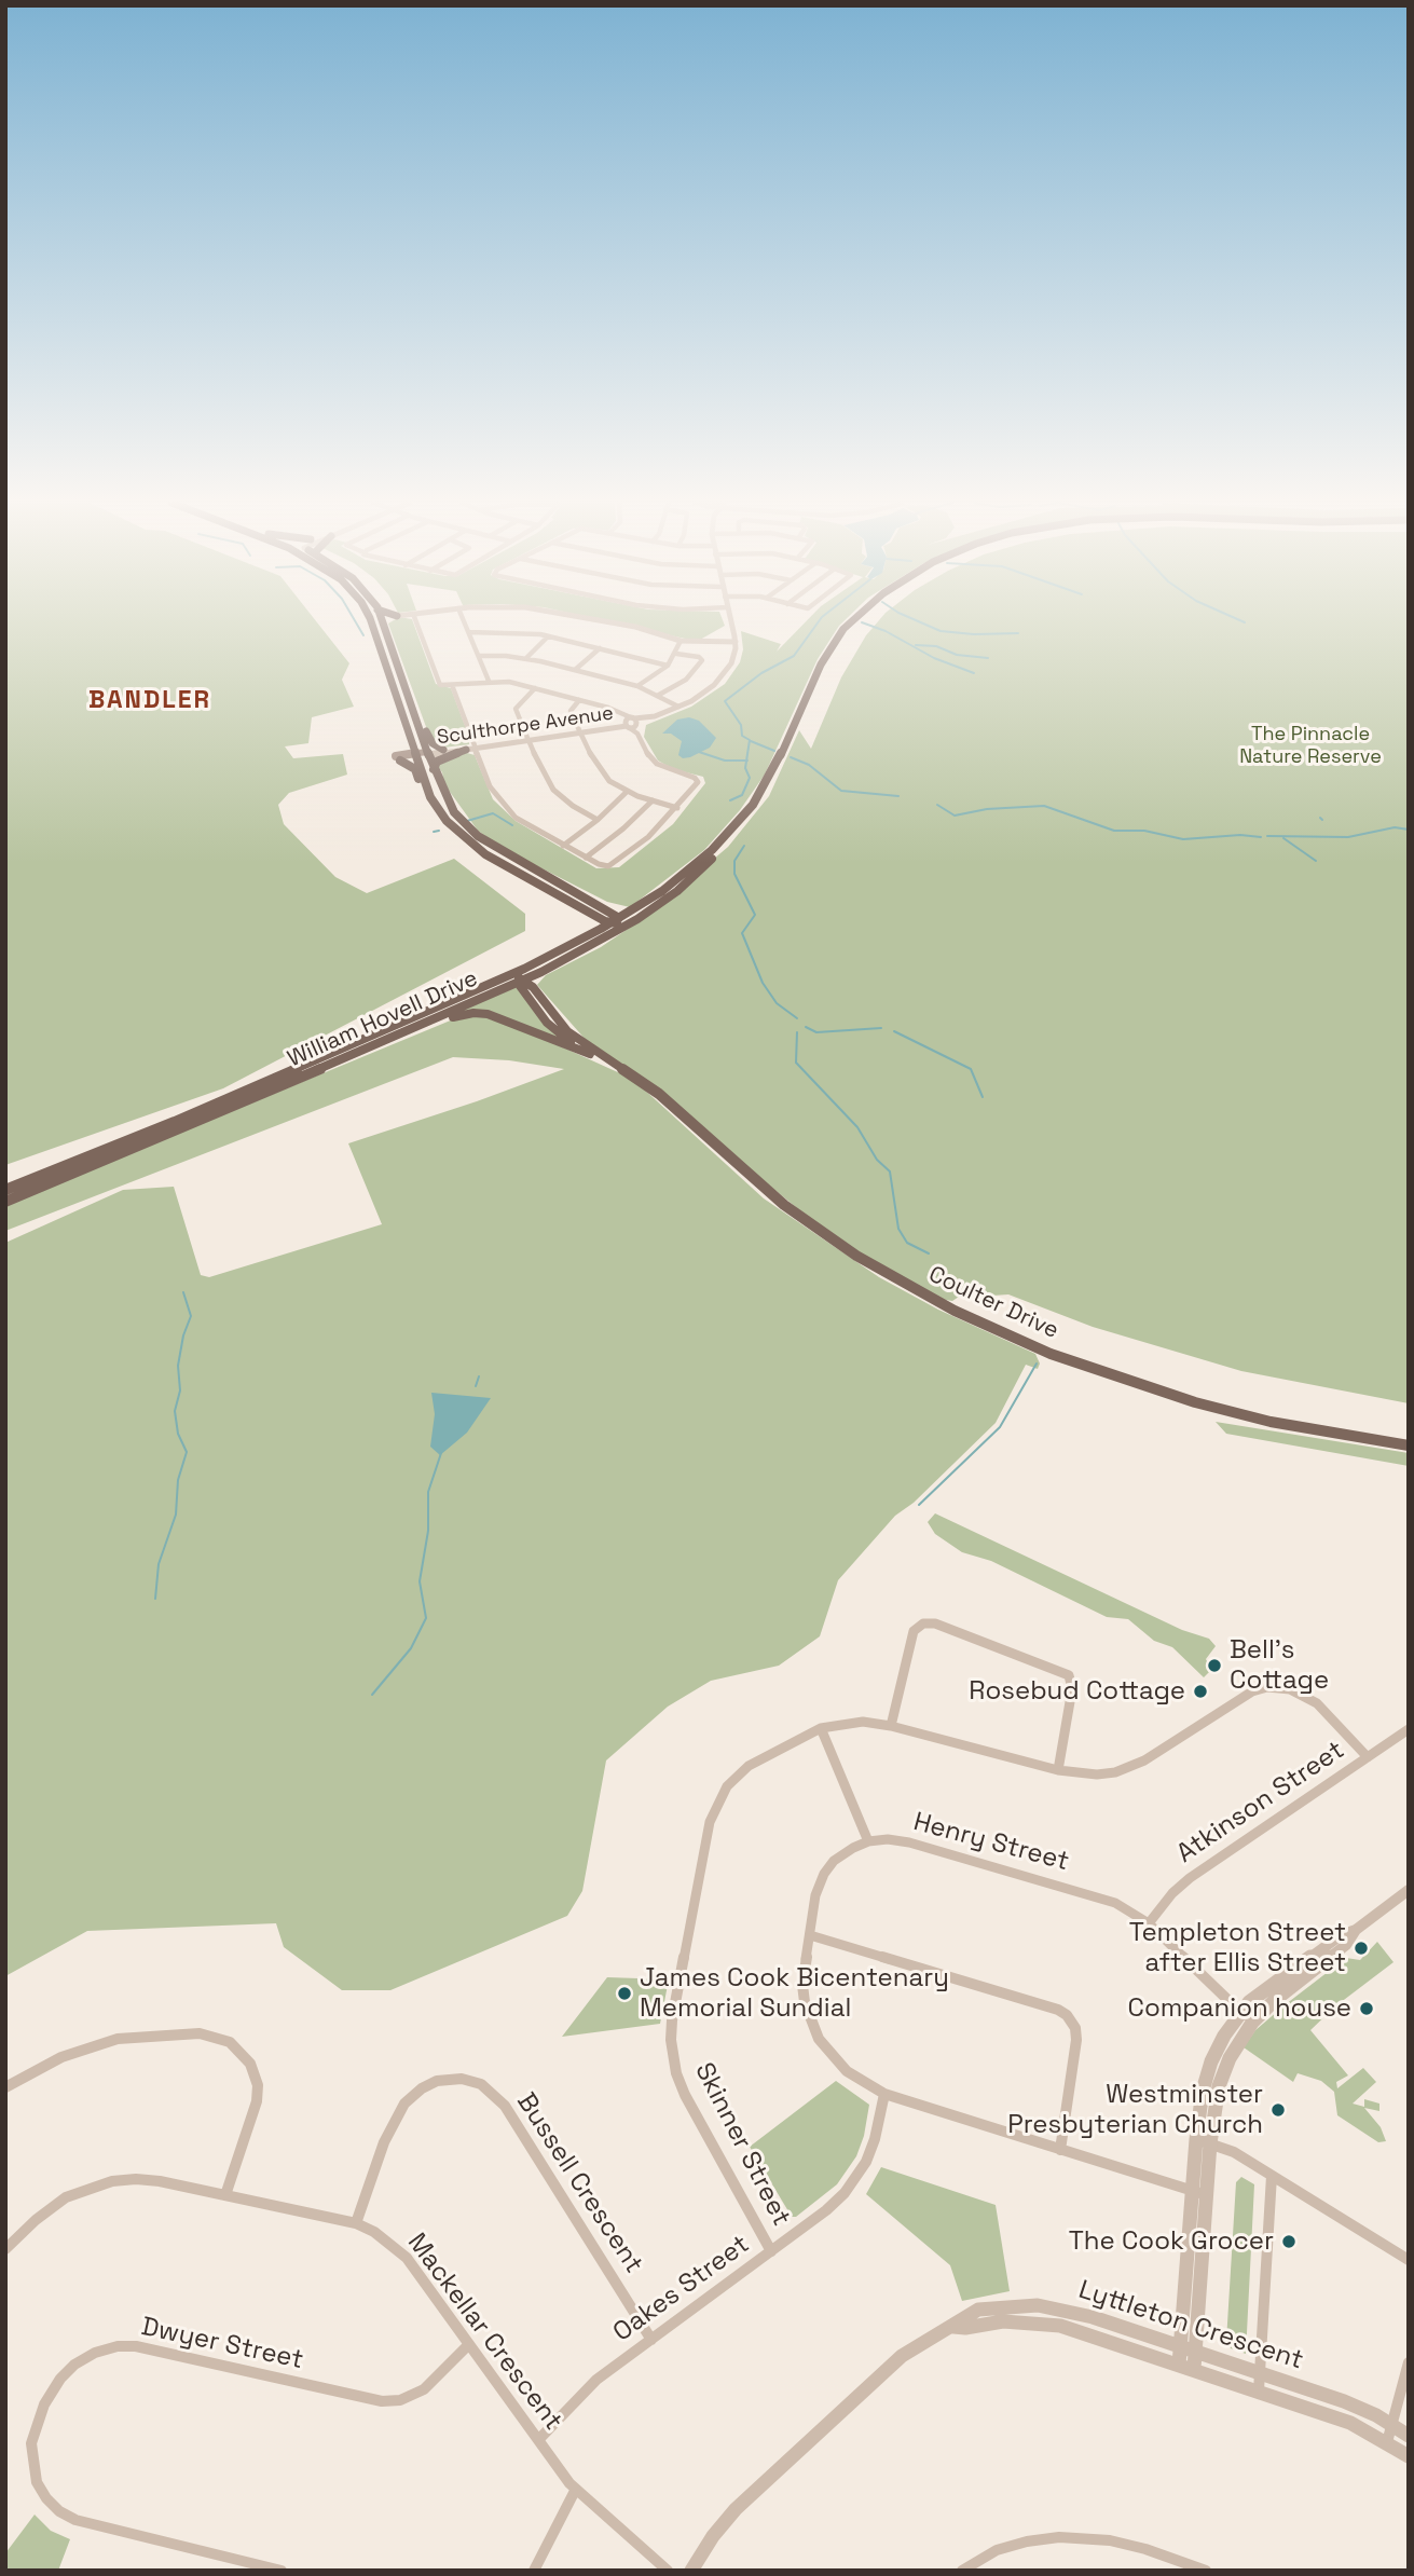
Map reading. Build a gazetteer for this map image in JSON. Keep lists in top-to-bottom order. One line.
{"streets":{"main road":["William Hovell Drive","Coulter Drive"],"street":["Sculthorpe Avenue","Atkinson Street","Henry Street","Skinner Street","Bussell Crescent","Oakes Street","Lyttleton Crescent","Mackellar Crescent","Dwyer Street"]},"crossings":[["William Hovell Drive","Coulter Drive"],["Atkinson Street","Henry Street"],["Atkinson Street","Skinner Street"],["Skinner Street","Oakes Street"],["Bussell Crescent","Oakes Street"],["Bussell Crescent","Mackellar Crescent"],["Oakes Street","Mackellar Crescent"],["Mackellar Crescent","Dwyer Street"]],"districts":["BANDLER"],"parks":["The Pinnacle Nature Reserve"],"places":["Bell's Cottage","Rosebud Cottage","Templeton Street after Ellis Street","James Cook Bicentenary Memorial Sundial","Companion house","Westminster Presbyterian Church","The Cook Grocer"]}
